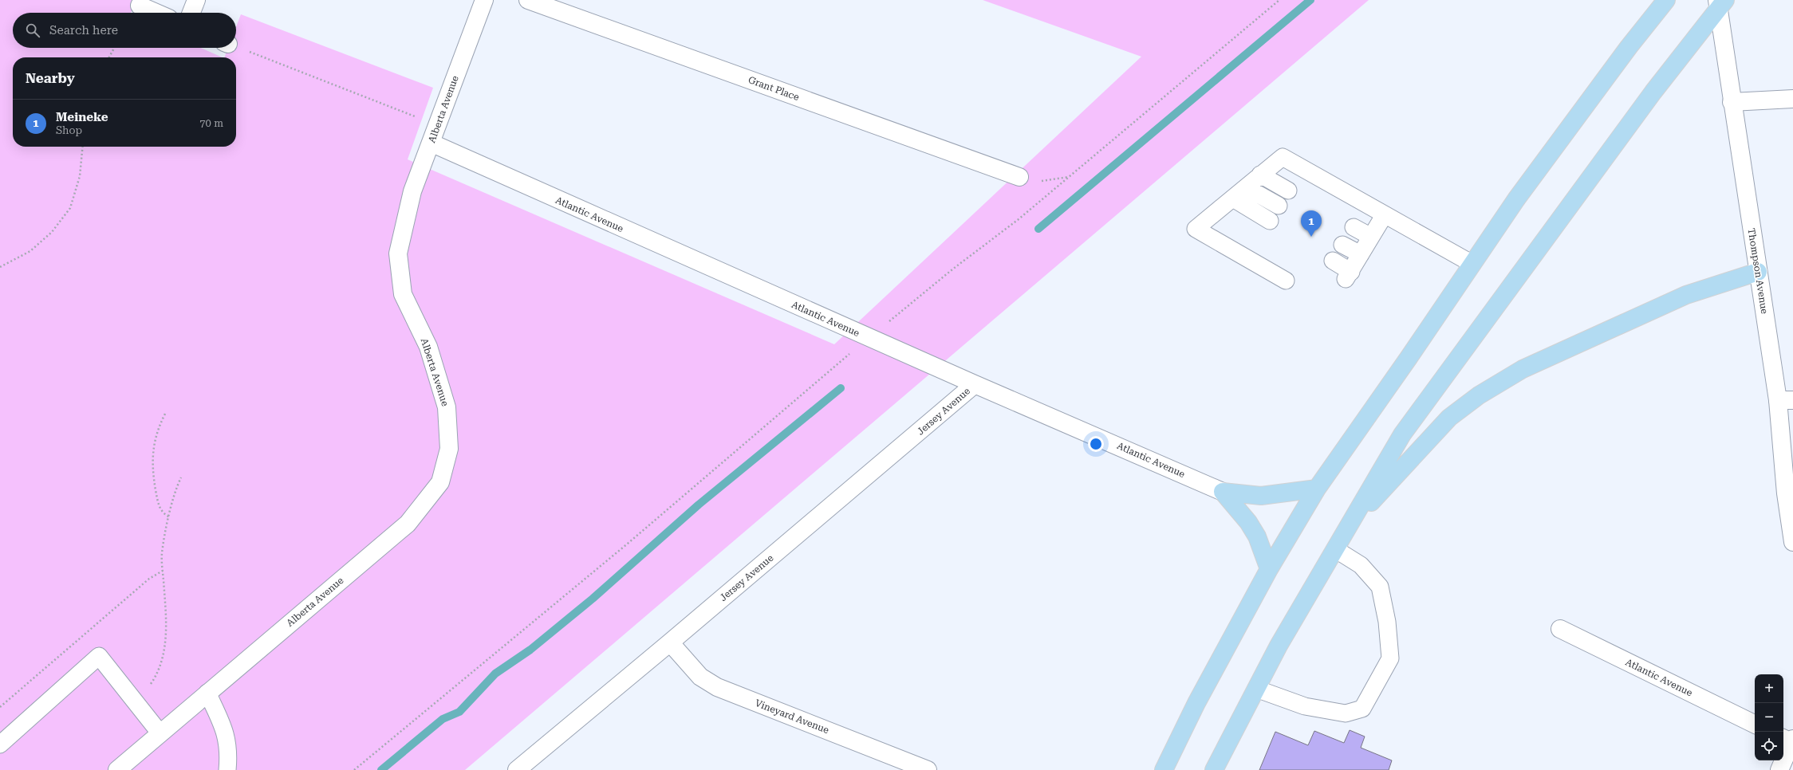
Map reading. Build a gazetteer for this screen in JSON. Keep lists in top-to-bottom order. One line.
{"streets":{"street":["Grant Place","Alberta Avenue","Atlantic Avenue","Thompson Avenue","Jersey Avenue","Vineyard Avenue"]},"crossings":[["Alberta Avenue","Atlantic Avenue"],["Atlantic Avenue","Jersey Avenue"],["Jersey Avenue","Vineyard Avenue"]],"page":{"search":"Search here","heading":"Nearby","list":[{"mark":"1","name":"Meineke","note":"Shop","value":"70 m"}],"pins":"1","map_buttons":["+","−"]}}
